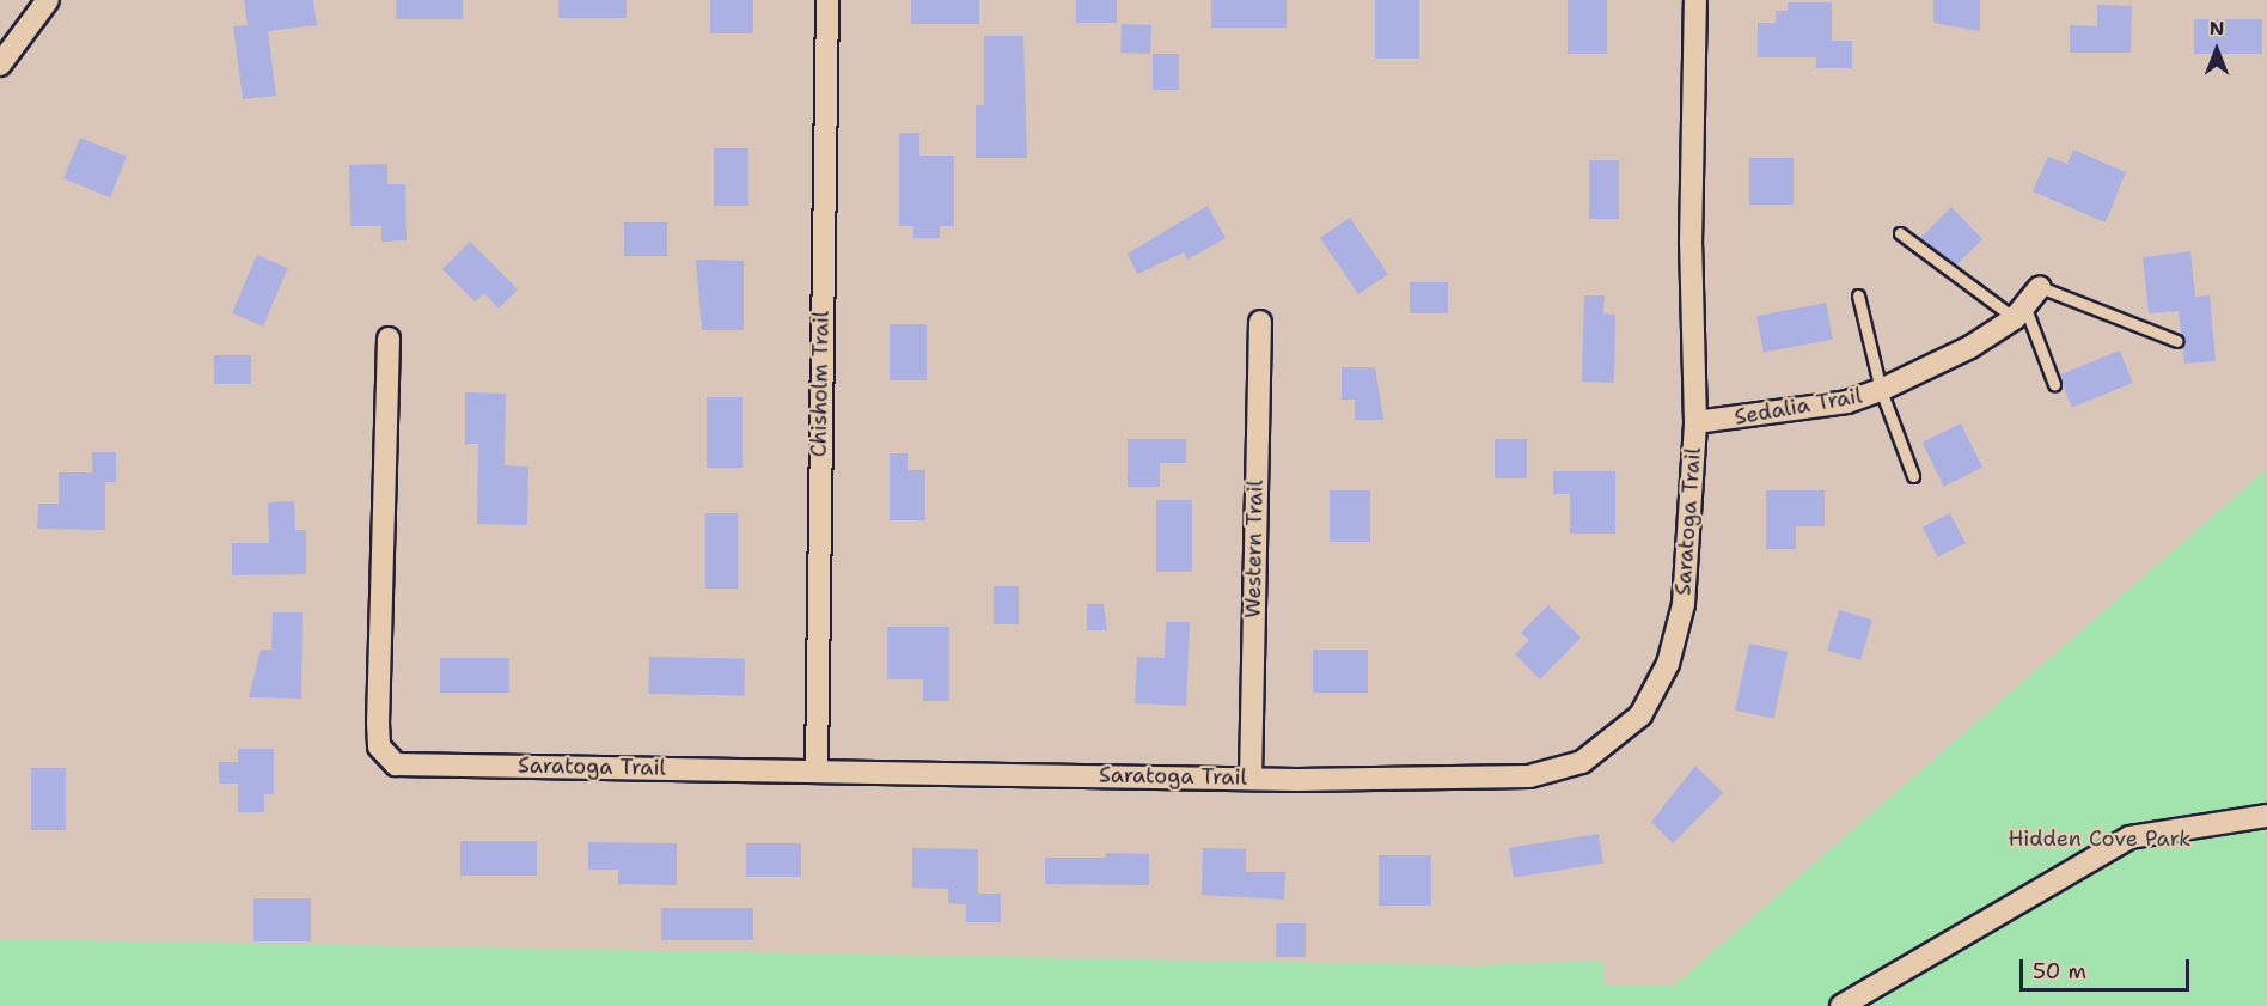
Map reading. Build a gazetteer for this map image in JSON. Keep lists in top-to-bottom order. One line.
{"streets":{"street":["Chisholm Trail","Sedalia Trail","Saratoga Trail","Western Trail"]},"crossings":[["Chisholm Trail","Saratoga Trail"],["Sedalia Trail","Saratoga Trail"],["Saratoga Trail","Western Trail"]],"parks":["Hidden Cove Park"],"scale_bar":"50 m","north":"top"}
